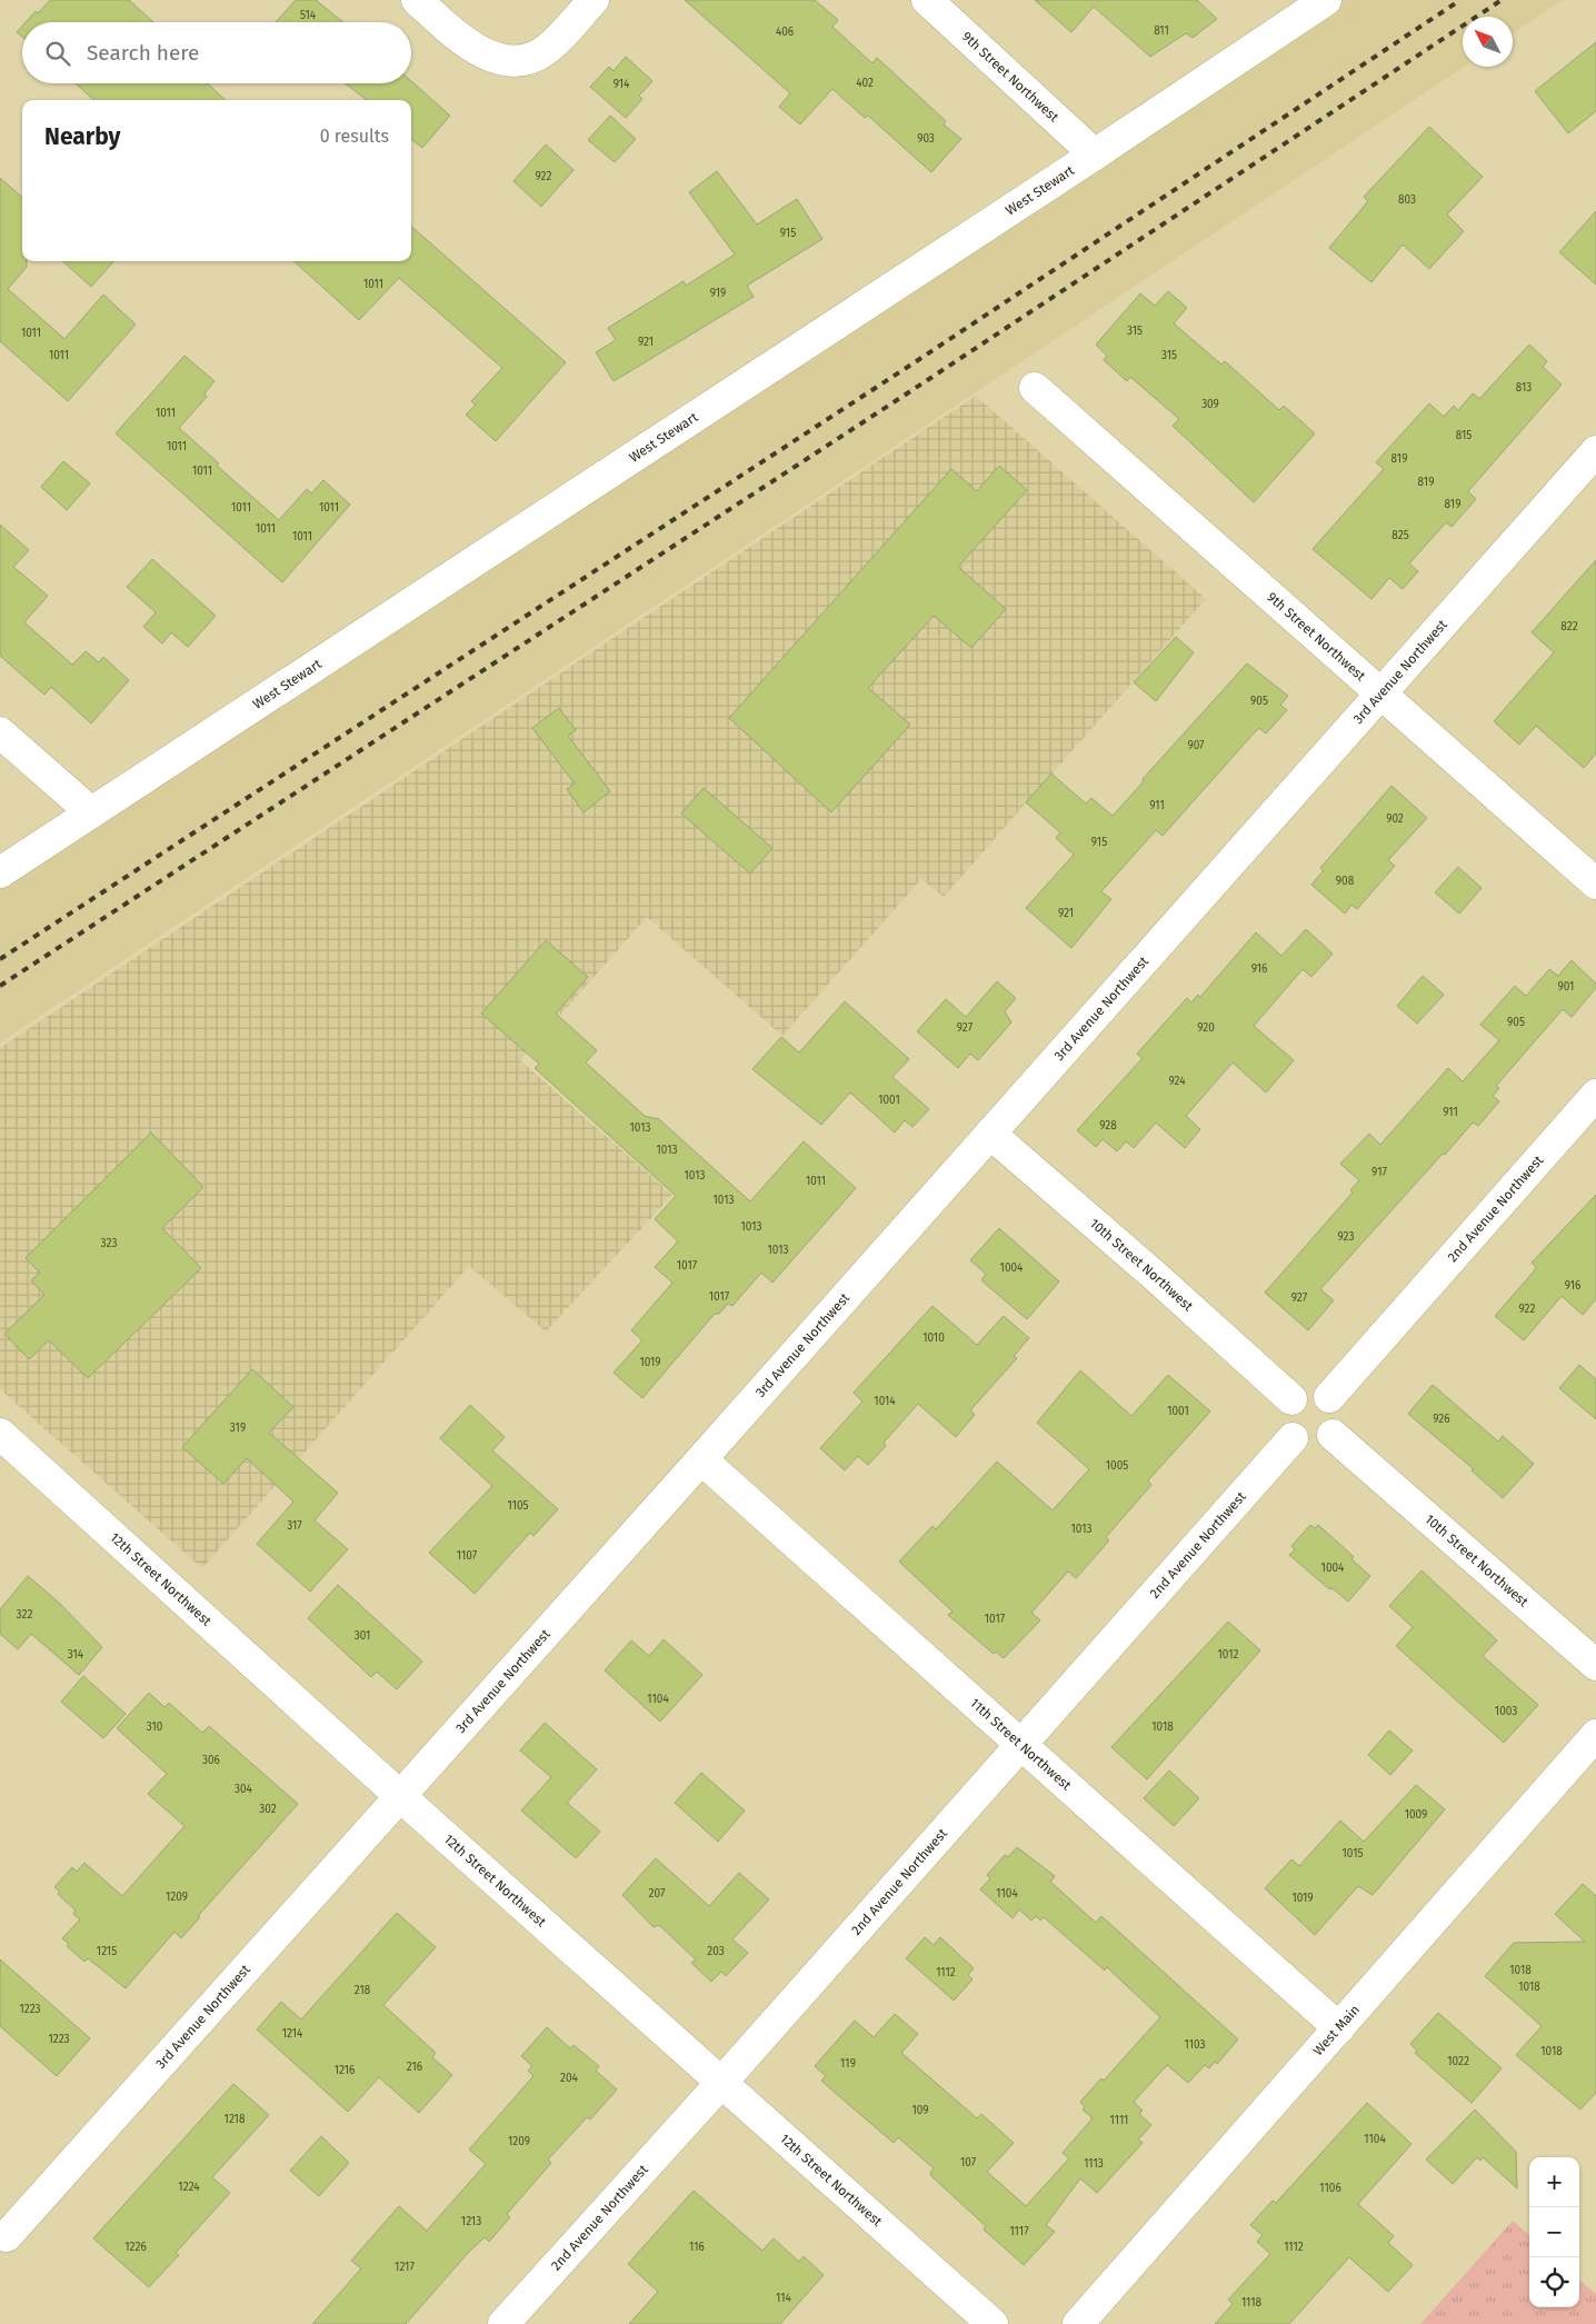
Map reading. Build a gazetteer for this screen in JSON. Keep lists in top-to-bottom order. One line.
{"streets":{"street":["9th Street Northwest","West Stewart","3rd Avenue Northwest","2nd Avenue Northwest","10th Street Northwest","12th Street Northwest","11th Street Northwest","West Main"]},"crossings":[["9th Street Northwest","West Stewart"],["9th Street Northwest","3rd Avenue Northwest"],["3rd Avenue Northwest","10th Street Northwest"],["3rd Avenue Northwest","12th Street Northwest"],["3rd Avenue Northwest","11th Street Northwest"],["2nd Avenue Northwest","10th Street Northwest"],["2nd Avenue Northwest","12th Street Northwest"],["2nd Avenue Northwest","11th Street Northwest"],["11th Street Northwest","West Main"]],"house_numbers":["514","811","406","402","914","903","922","803","915","1011","919","315","1011","921","1011","315","813","309","1011","815","1011","819","1011","819","819","1011","1011","1011","825","1011","822","905","907","911","902","915","908","921","916","901","905","927","920","924","1001","911","928","1013","1013","917","1013","1011","1013","1013","923","323","1013","1017","1004","916","1017","927","922","1010","1019","1014","1001","926","319","1005","1105","317","1013","1107","1004","322","1017","301","314","1012","1104","1003","310","1018","306","304","302","1009","1015","207","1104","1209","1019","1215","203","1018","1112","1018","218","1223","1214","1223","1103","1018","1022","119","216","1216","204","109","1218","1111","1104","1209","107","1113","1224","1106","1213","1117","1226","116","1112","1217","114","1118"],"north":"top left","page":{"search":"Search here","heading":["Nearby","0 results"],"map_buttons":["+","−"]}}
